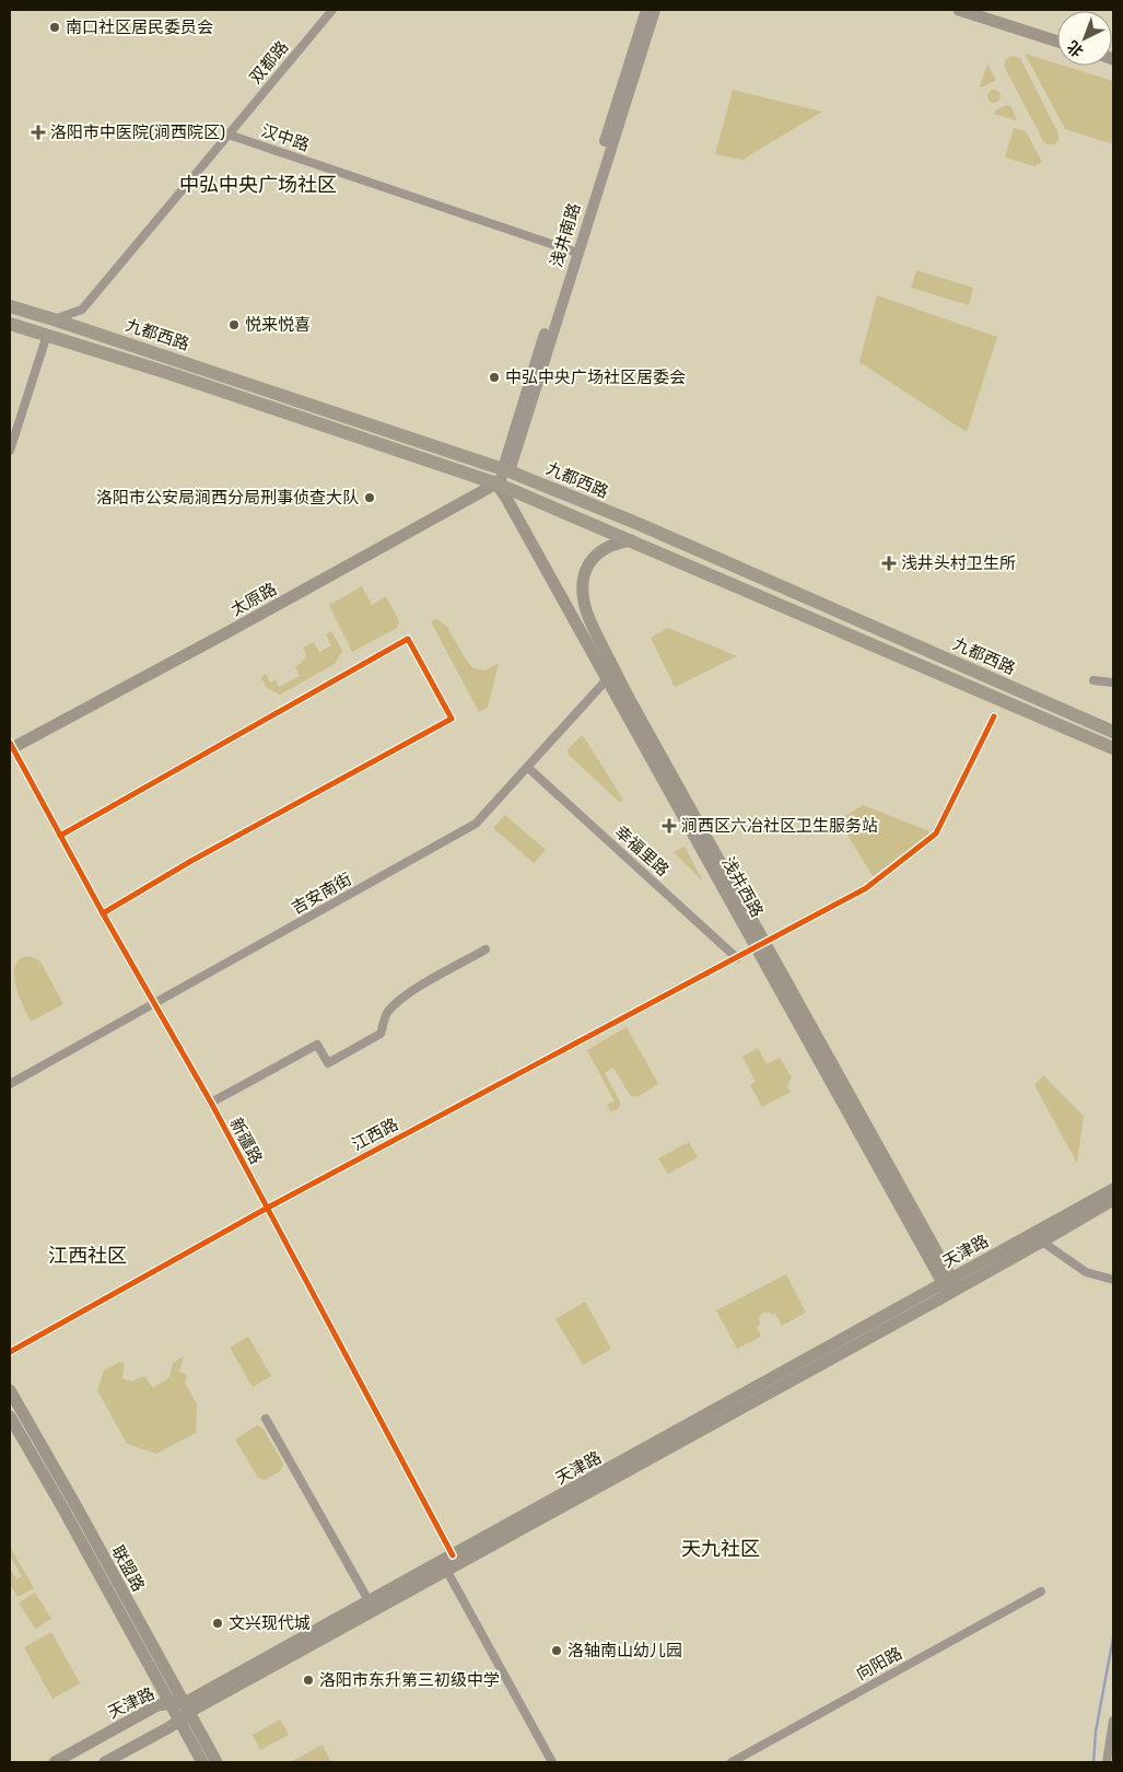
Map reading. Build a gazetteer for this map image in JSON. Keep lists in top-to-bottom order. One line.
{"streets":{"main road":["九都西路","太原路","浅井西路","天津路","联盟路"],"street":["双都路","汉中路","浅井南路","幸福里路","吉安南街","江西路","新疆路","向阳路"]},"crossings":[["双都路","汉中路"],["汉中路","浅井南路"],["浅井南路","九都西路"],["浅井南路","太原路"],["九都西路","太原路"],["九都西路","浅井西路"],["太原路","浅井西路"],["太原路","新疆路"],["幸福里路","吉安南街"],["幸福里路","江西路"],["浅井西路","吉安南街"],["浅井西路","江西路"],["浅井西路","天津路"],["吉安南街","新疆路"],["江西路","新疆路"],["新疆路","天津路"],["天津路","联盟路"]],"districts":["中弘中央广场社区","江西社区","天九社区"],"places":{"other":["南口社区居民委员会","悦来悦喜","中弘中央广场社区居委会","洛阳市公安局涧西分局刑事侦查大队","文兴现代城","洛轴南山幼儿园","洛阳市东升第三初级中学"],"health":["洛阳市中医院(涧西院区)","浅井头村卫生所","涧西区六冶社区卫生服务站"]},"north":"bottom left"}
